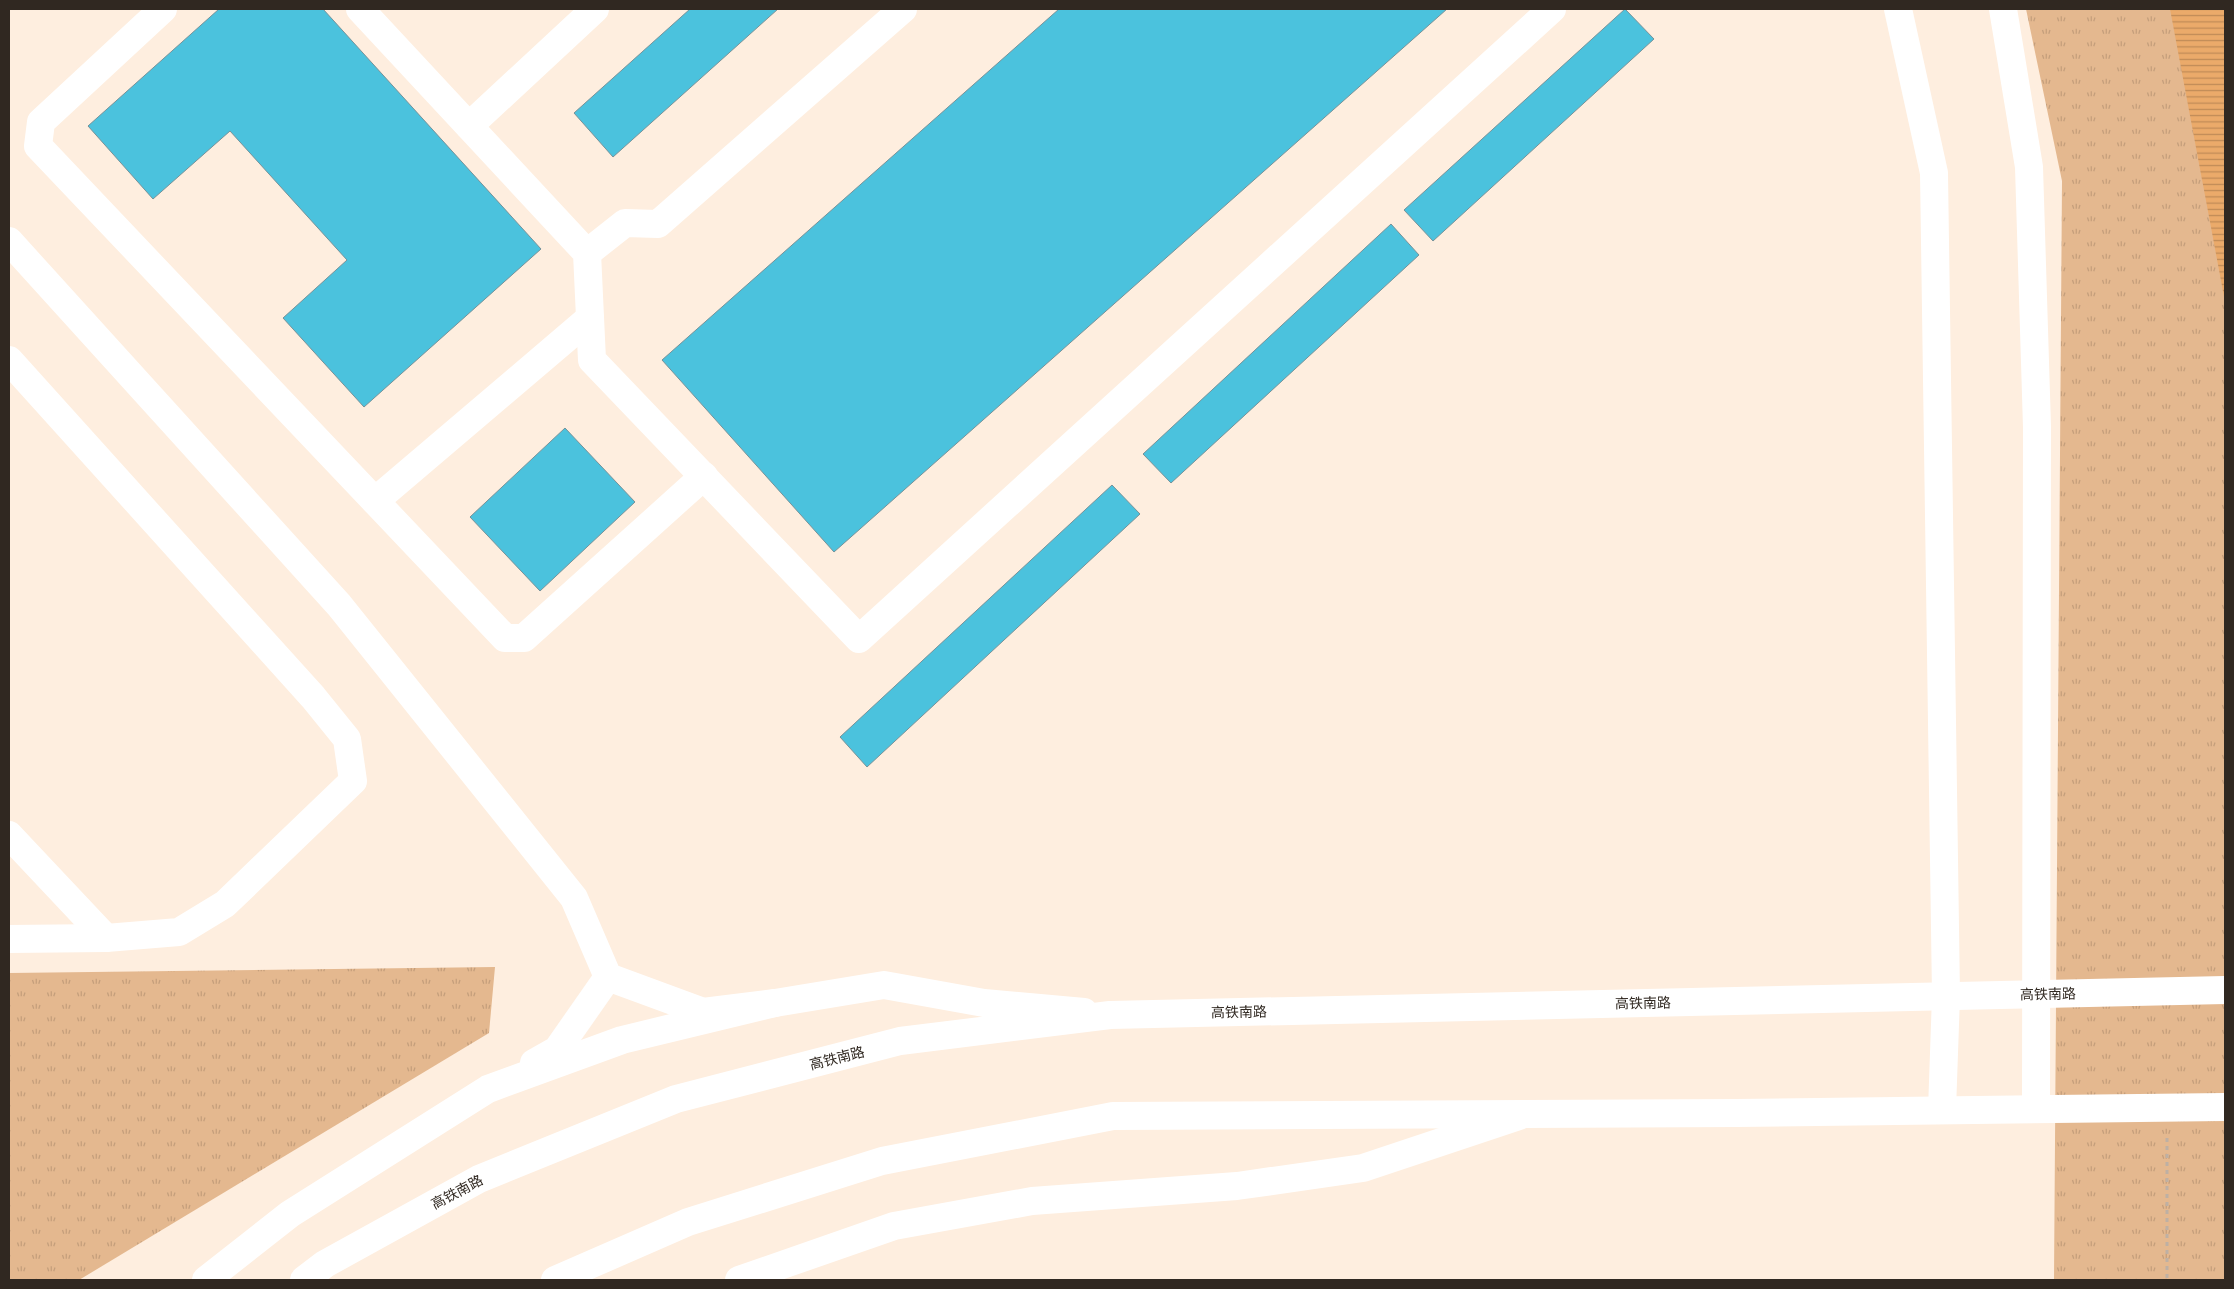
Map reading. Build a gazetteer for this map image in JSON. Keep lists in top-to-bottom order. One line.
{"streets":{"main road":["高铁南路"]}}
